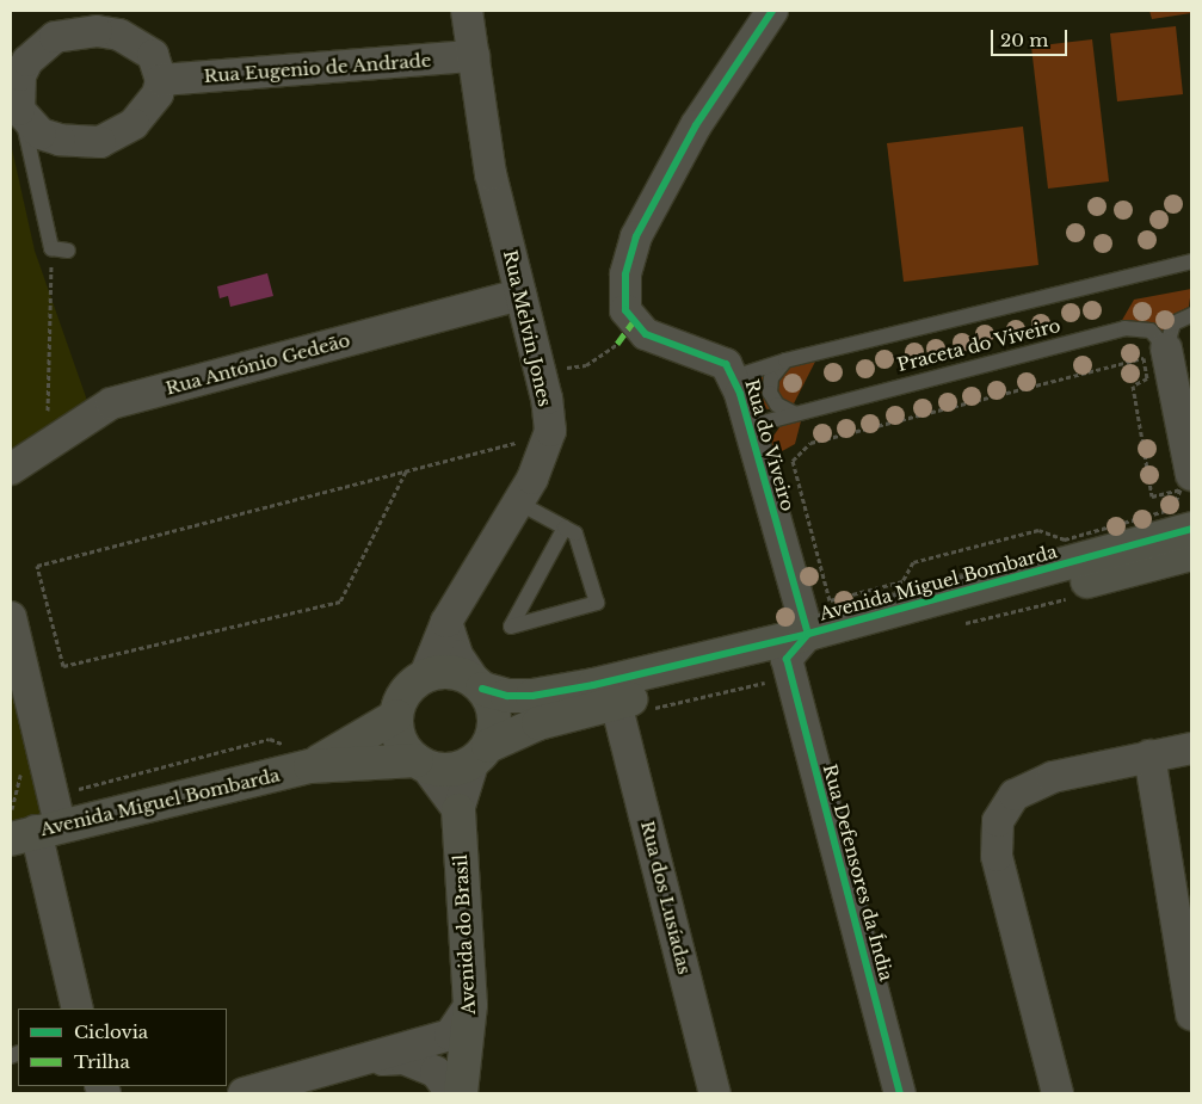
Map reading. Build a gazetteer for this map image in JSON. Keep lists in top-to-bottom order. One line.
{"streets":{"street":["Rua Eugenio de Andrade","Rua Melvin Jones","Rua António Gedeão","Rua do Viveiro","Avenida Miguel Bombarda","Rua Defensores da Índia","Rua dos Lusíadas","Avenida do Brasil"],"lane":["Praceta do Viveiro"]},"crossings":[["Rua Eugenio de Andrade","Rua Melvin Jones"],["Rua Melvin Jones","Rua António Gedeão"],["Rua Melvin Jones","Avenida Miguel Bombarda"],["Rua Melvin Jones","Avenida do Brasil"],["Praceta do Viveiro","Rua do Viveiro"],["Rua do Viveiro","Avenida Miguel Bombarda"],["Avenida Miguel Bombarda","Rua Defensores da Índia"],["Avenida Miguel Bombarda","Rua dos Lusíadas"],["Avenida Miguel Bombarda","Avenida do Brasil"]],"legend":["Ciclovia","Trilha"],"scale_bar":"20 m"}
